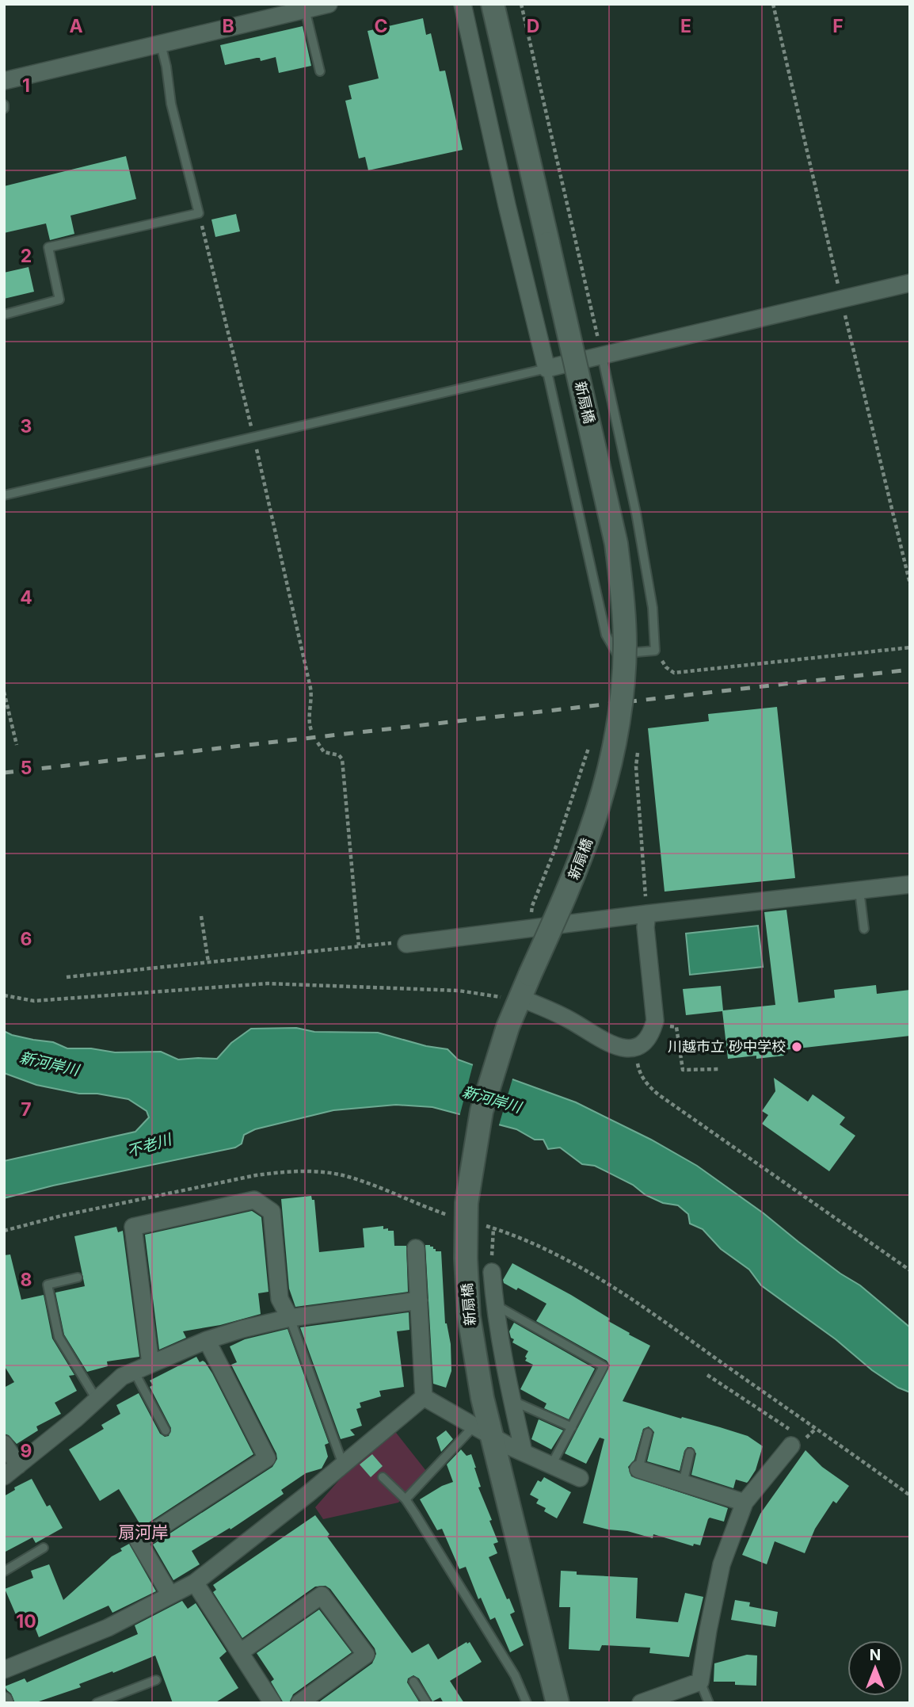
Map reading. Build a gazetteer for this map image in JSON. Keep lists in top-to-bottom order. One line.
{"streets":{"street":["新扇橋"]},"districts":["扇河岸"],"water":["新河岸川","不老川"],"places":["川越市立 砂中学校"],"north":"top","grid":{"columns":["A","B","C","D","E","F"],"rows":["1","2","3","4","5","6","7","8","9","10"]}}
